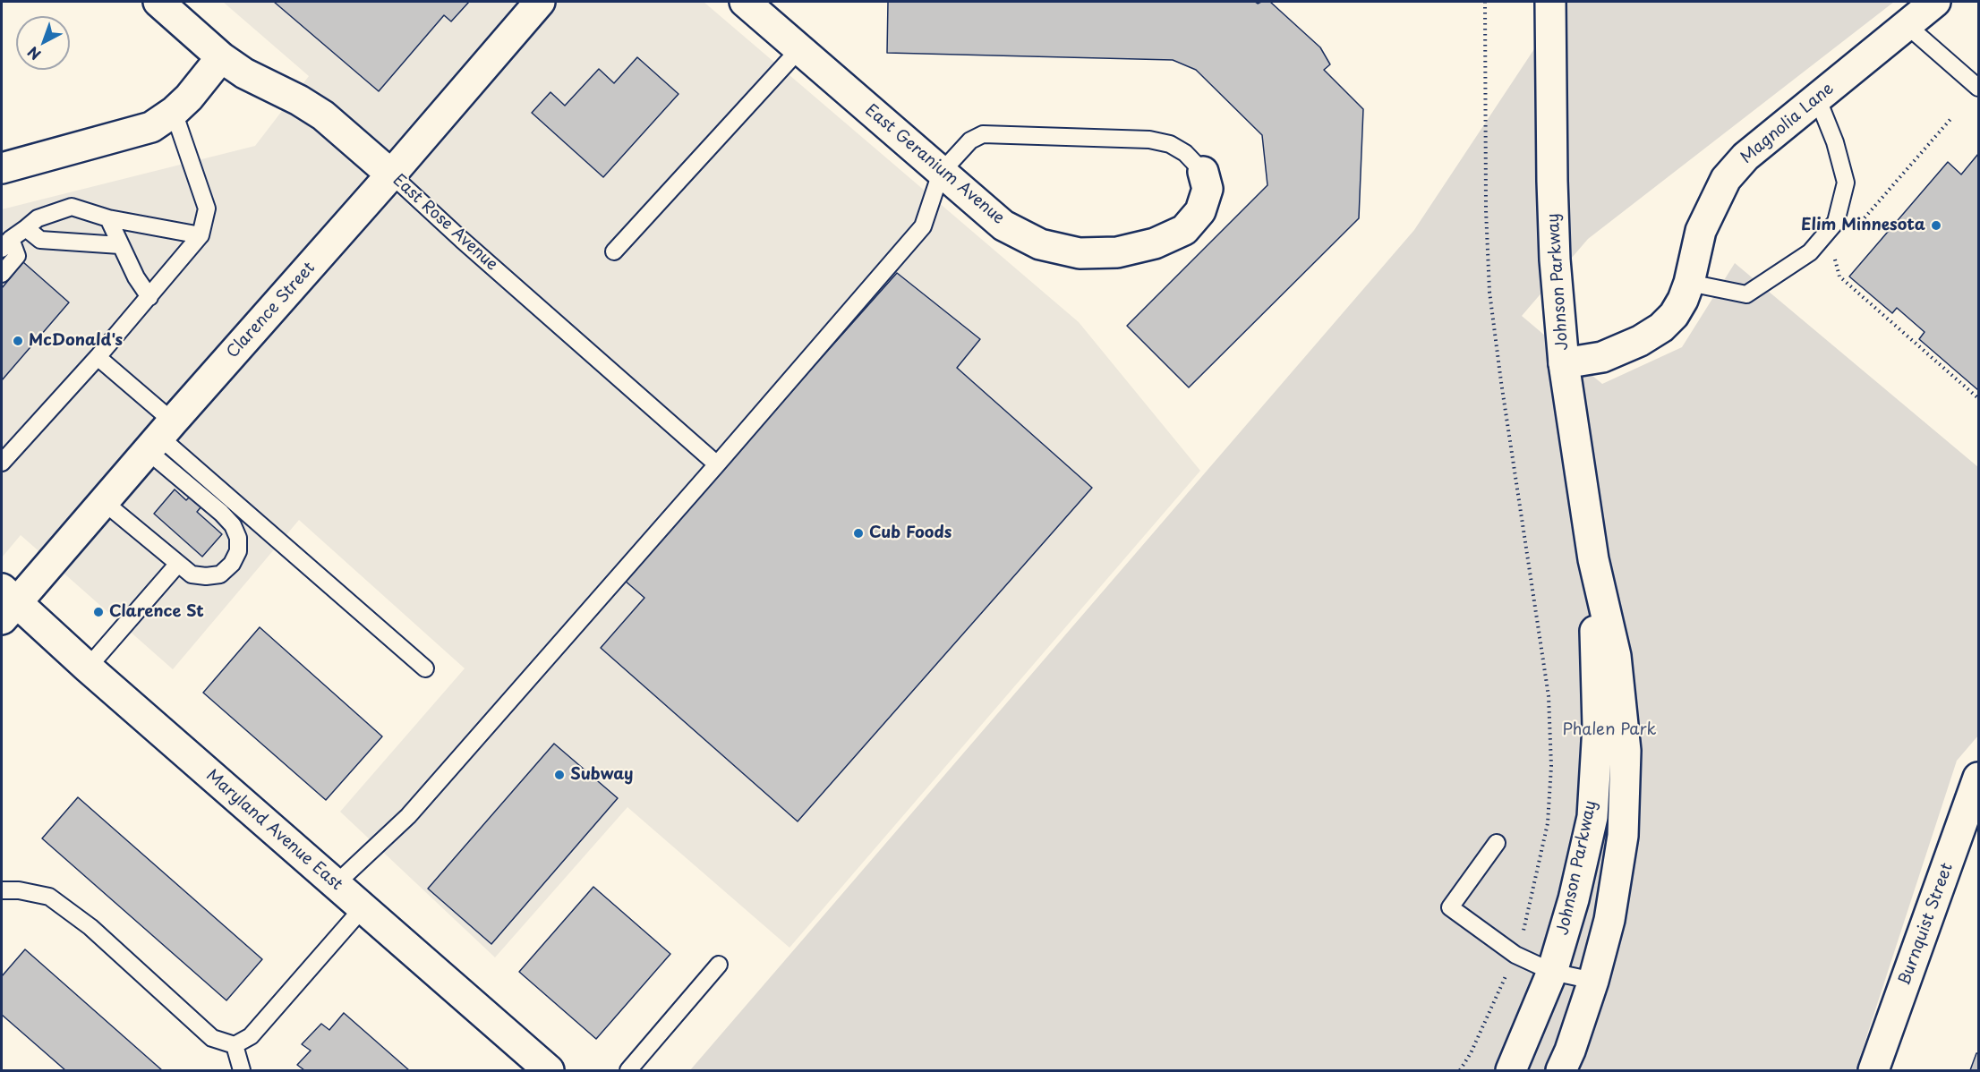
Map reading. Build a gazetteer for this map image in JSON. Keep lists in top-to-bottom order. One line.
{"streets":{"street":["Magnolia Lane","East Geranium Avenue","East Rose Avenue","Johnson Parkway","Clarence Street","Maryland Avenue East","Burnquist Street"]},"crossings":[["Magnolia Lane","Johnson Parkway"],["East Rose Avenue","Clarence Street"],["Clarence Street","Maryland Avenue East"]],"parks":["Phalen Park"],"places":["Elim Minnesota","McDonald's","Cub Foods","Clarence St","Subway"],"north":"bottom left"}
